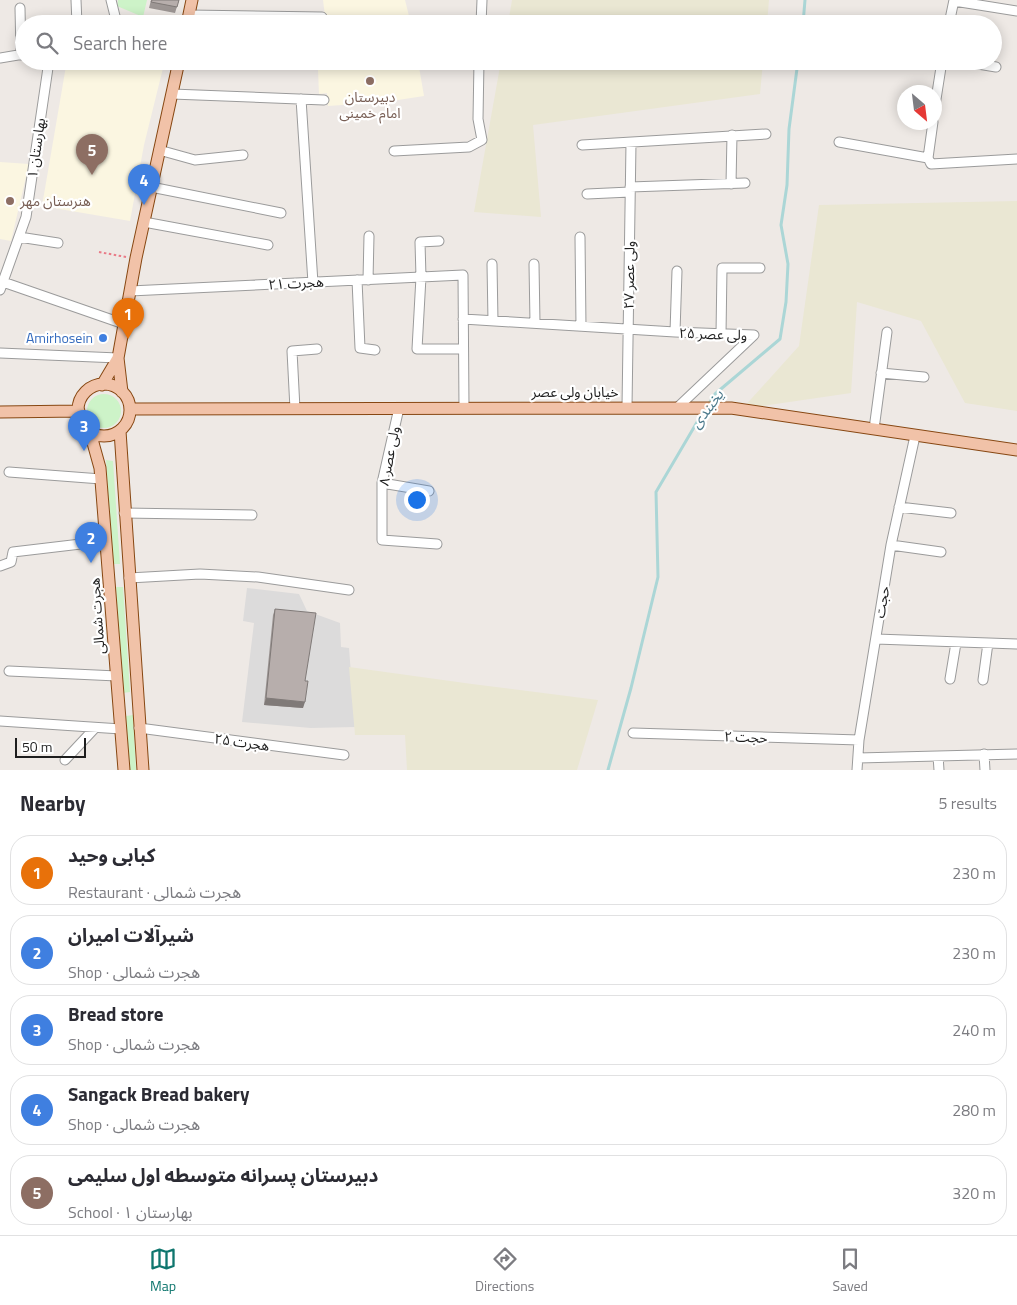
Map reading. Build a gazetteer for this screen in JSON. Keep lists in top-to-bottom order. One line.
{"streets":{"main road":["خیابان ولی عصر","هجرت شمالی"],"street":["بهارستان ۱","ولی عصر ۲۷","هجرت ۲۱","ولی عصر ۲۵","ولی عصر ۸","حجت","حجت ۲","هجرت ۲۵"]},"crossings":[["ولی عصر ۲۷","ولی عصر ۲۵"],["ولی عصر ۲۷","خیابان ولی عصر"],["هجرت ۲۱","ولی عصر ۲۵"],["ولی عصر ۲۵","خیابان ولی عصر"],["خیابان ولی عصر","ولی عصر ۸"],["خیابان ولی عصر","حجت"],["خیابان ولی عصر","هجرت شمالی"],["حجت","حجت ۲"]],"water":["یخبندی"],"places":["دبیرستان امام خمینی","هنرستان مهر","Amirhosein"],"scale_bar":"50 m","north":"bottom right","page":{"search":"Search here","pins":["5","4","1","3","2"],"scale":"50 m","heading":["Nearby","5 results"],"list":[{"mark":"1","name":"کبابی وحید","note":"Restaurant · هجرت شمالی","value":"230 m"},{"mark":"2","name":"شیرآلات امیران","note":"Shop · هجرت شمالی","value":"230 m"},{"mark":"3","name":"Bread store","note":"Shop · هجرت شمالی","value":"240 m"},{"mark":"4","name":"Sangack Bread bakery","note":"Shop · هجرت شمالی","value":"280 m"},{"mark":"5","name":"دبیرستان پسرانه متوسطه اول سلیمی","note":"School · بهارستان ۱","value":"320 m"}],"nav":["Map","Directions","Saved"]}}
